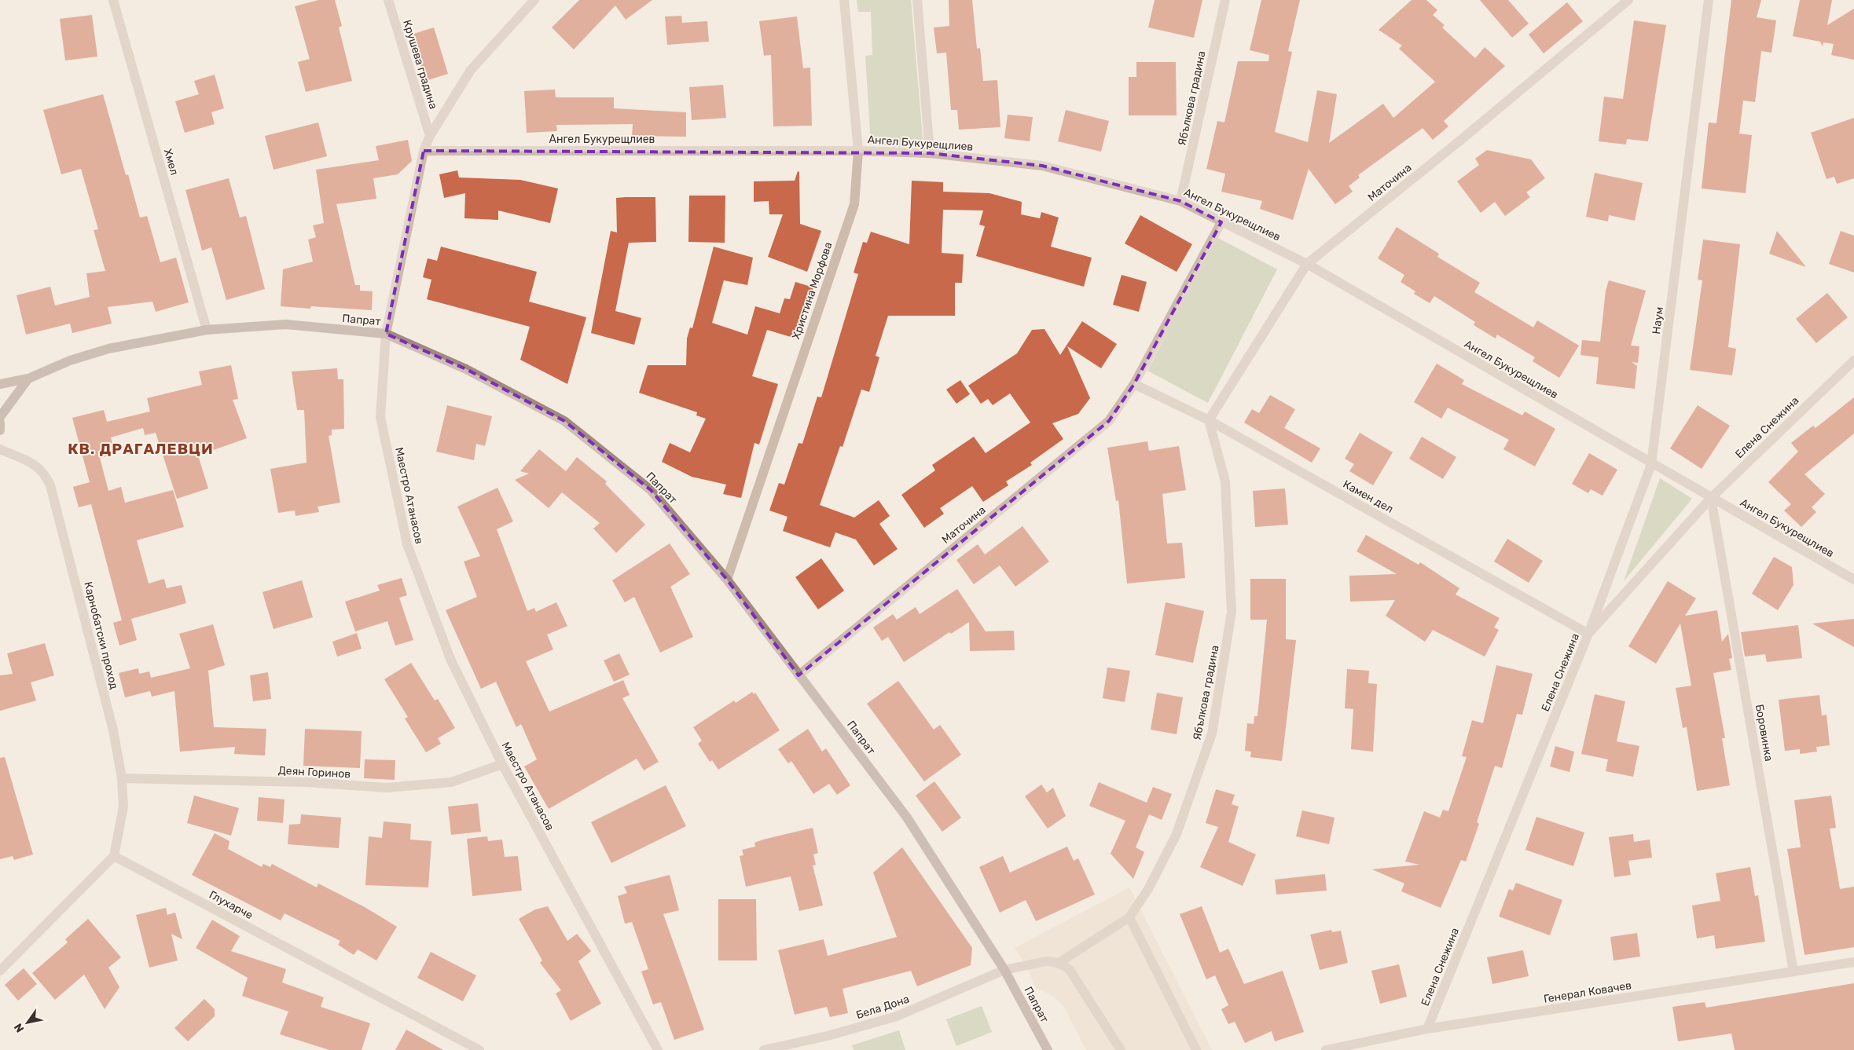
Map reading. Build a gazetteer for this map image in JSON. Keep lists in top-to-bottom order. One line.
{"streets":{"main road":["Папрат"],"street":["Крушева градина","Ябълкова градина","Ангел Букурещлиев","Хмел","Маточина","Христина Морфова","Наум","Елена Снежина","Маестро Атанасов","Камен дел","Карнобатски проход","Боровинка","Деян Горинов","Глухарче","Генерал Ковачев","Бела Дона"]},"crossings":[["Крушева градина","Маестро Атанасов"],["Ябълкова градина","Ангел Букурещлиев"],["Ябълкова градина","Маточина"],["Ябълкова градина","Камен дел"],["Ангел Букурещлиев","Маточина"],["Ангел Букурещлиев","Христина Морфова"],["Ангел Букурещлиев","Наум"],["Ангел Букурещлиев","Елена Снежина"],["Ангел Букурещлиев","Маестро Атанасов"],["Ангел Букурещлиев","Боровинка"],["Хмел","Папрат"],["Маточина","Папрат"],["Маточина","Камен дел"],["Христина Морфова","Папрат"],["Папрат","Маестро Атанасов"],["Папрат","Бела Дона"],["Наум","Елена Снежина"],["Наум","Камен дел"],["Елена Снежина","Камен дел"],["Елена Снежина","Боровинка"],["Елена Снежина","Генерал Ковачев"],["Маестро Атанасов","Деян Горинов"],["Карнобатски проход","Деян Горинов"],["Карнобатски проход","Глухарче"],["Боровинка","Генерал Ковачев"]],"districts":["КВ. ДРАГАЛЕВЦИ"],"north":"bottom left"}
